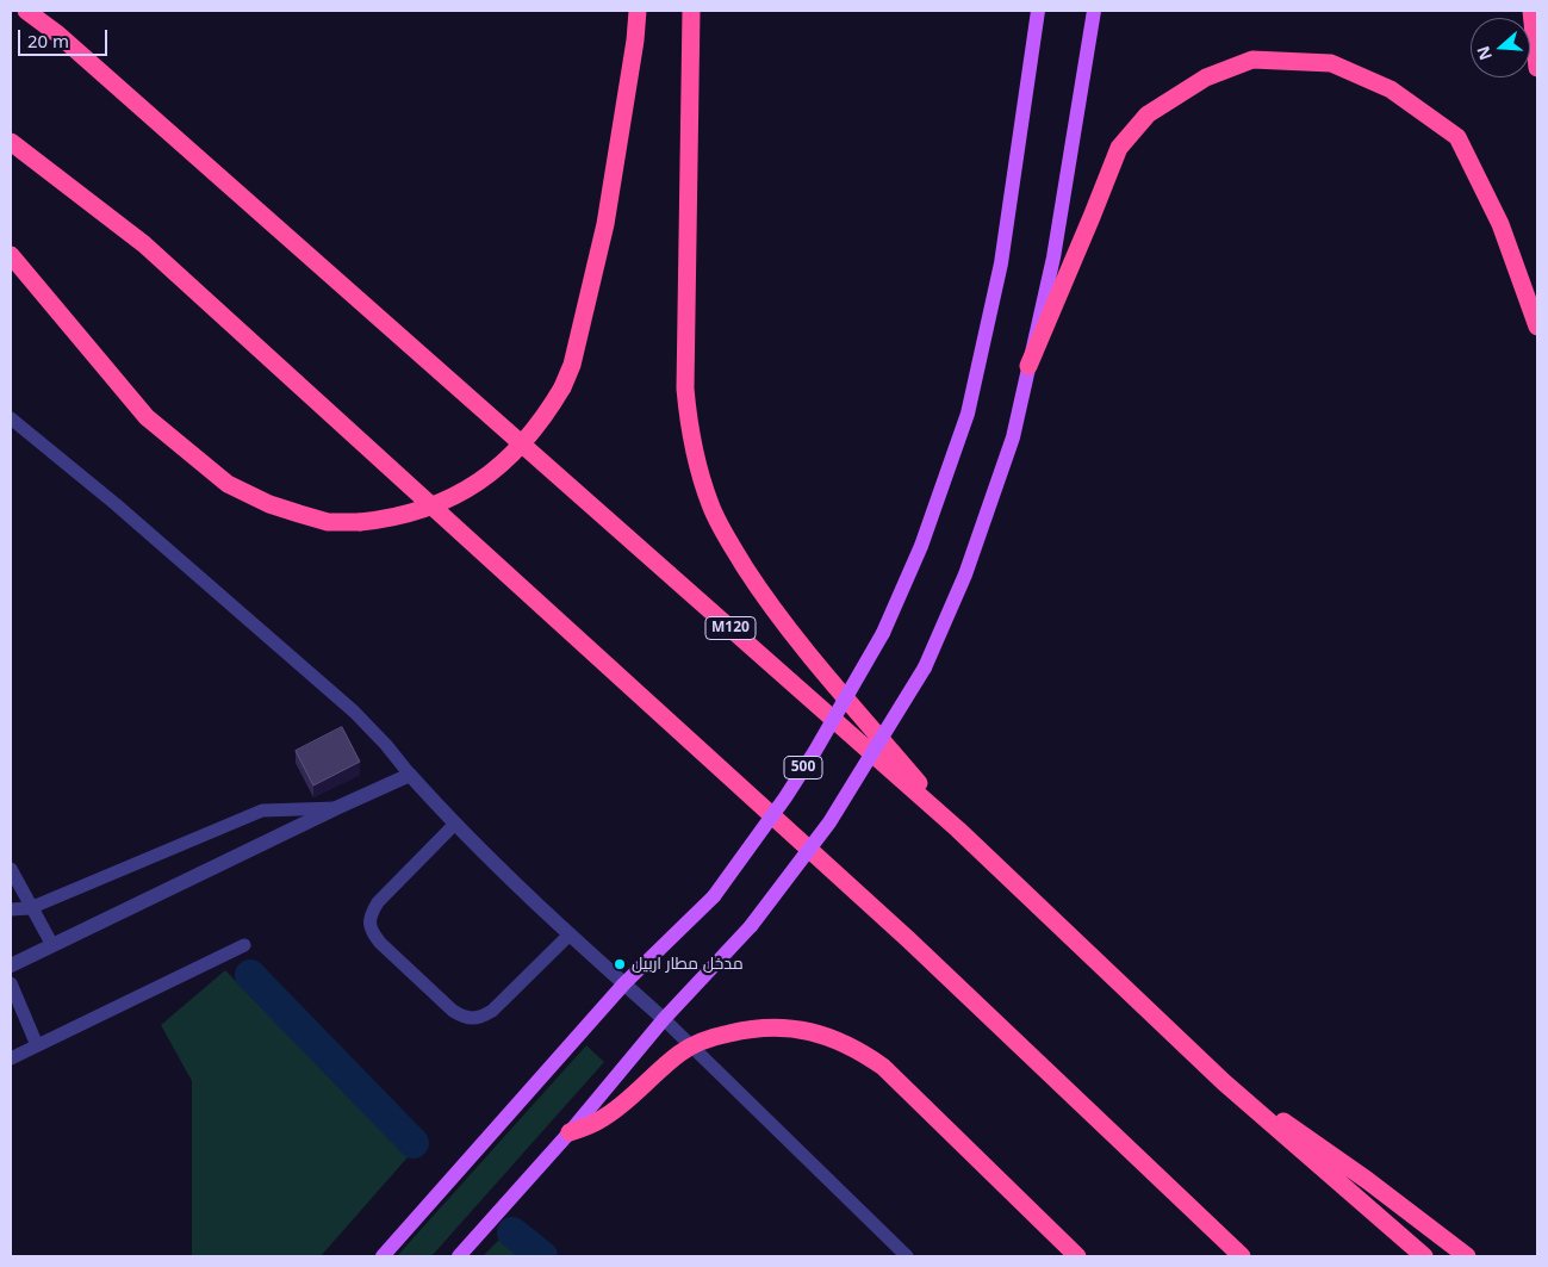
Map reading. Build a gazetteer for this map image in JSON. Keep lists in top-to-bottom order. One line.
{"streets":{"highway":["M120"],"main road":["500"]},"places":["مدخل مطار اربيل"],"scale_bar":"20 m","north":"left"}
